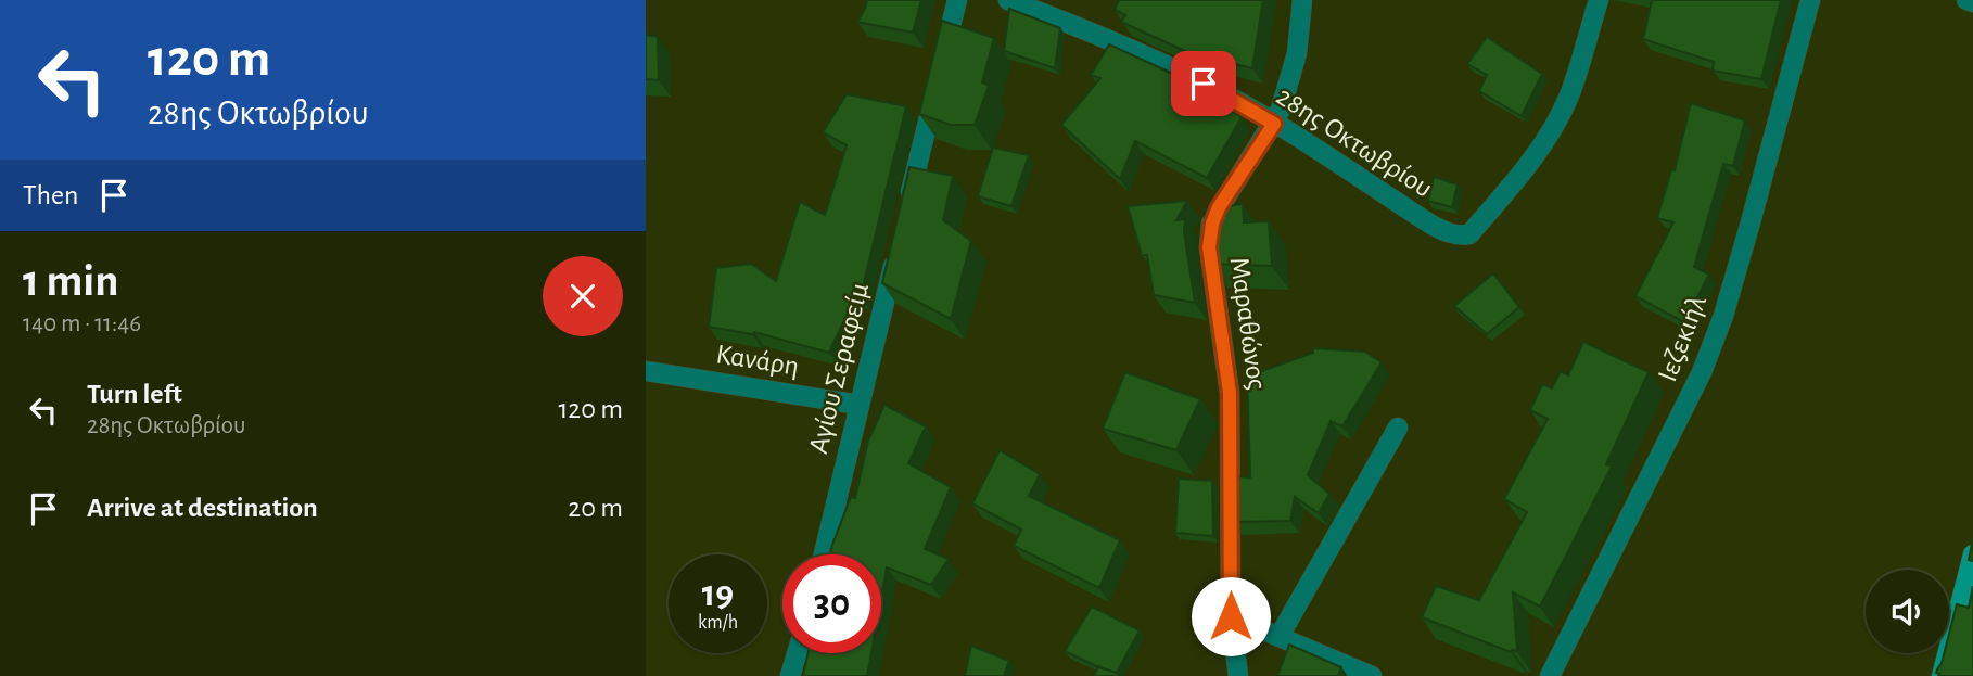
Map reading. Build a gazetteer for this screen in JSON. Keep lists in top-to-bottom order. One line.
{"streets":{"street":["28ης Οκτωβρίου","Μαραθώνος","Ιεζεκιήλ","Κανάρη","Αγίου Σεραφείμ"]},"crossings":[["28ης Οκτωβρίου","Μαραθώνος"],["Κανάρη","Αγίου Σεραφείμ"]],"page":{"turn":["120 m","28ης Οκτωβρίου"],"then":"Then","heading":["1 min","140 m · 11:46"],"list":[{"name":"Turn left","note":"28ης Οκτωβρίου","value":"120 m"},{"name":"Arrive at destination","value":"20 m"}],"speed":"19 km/h","limit":"30"}}
